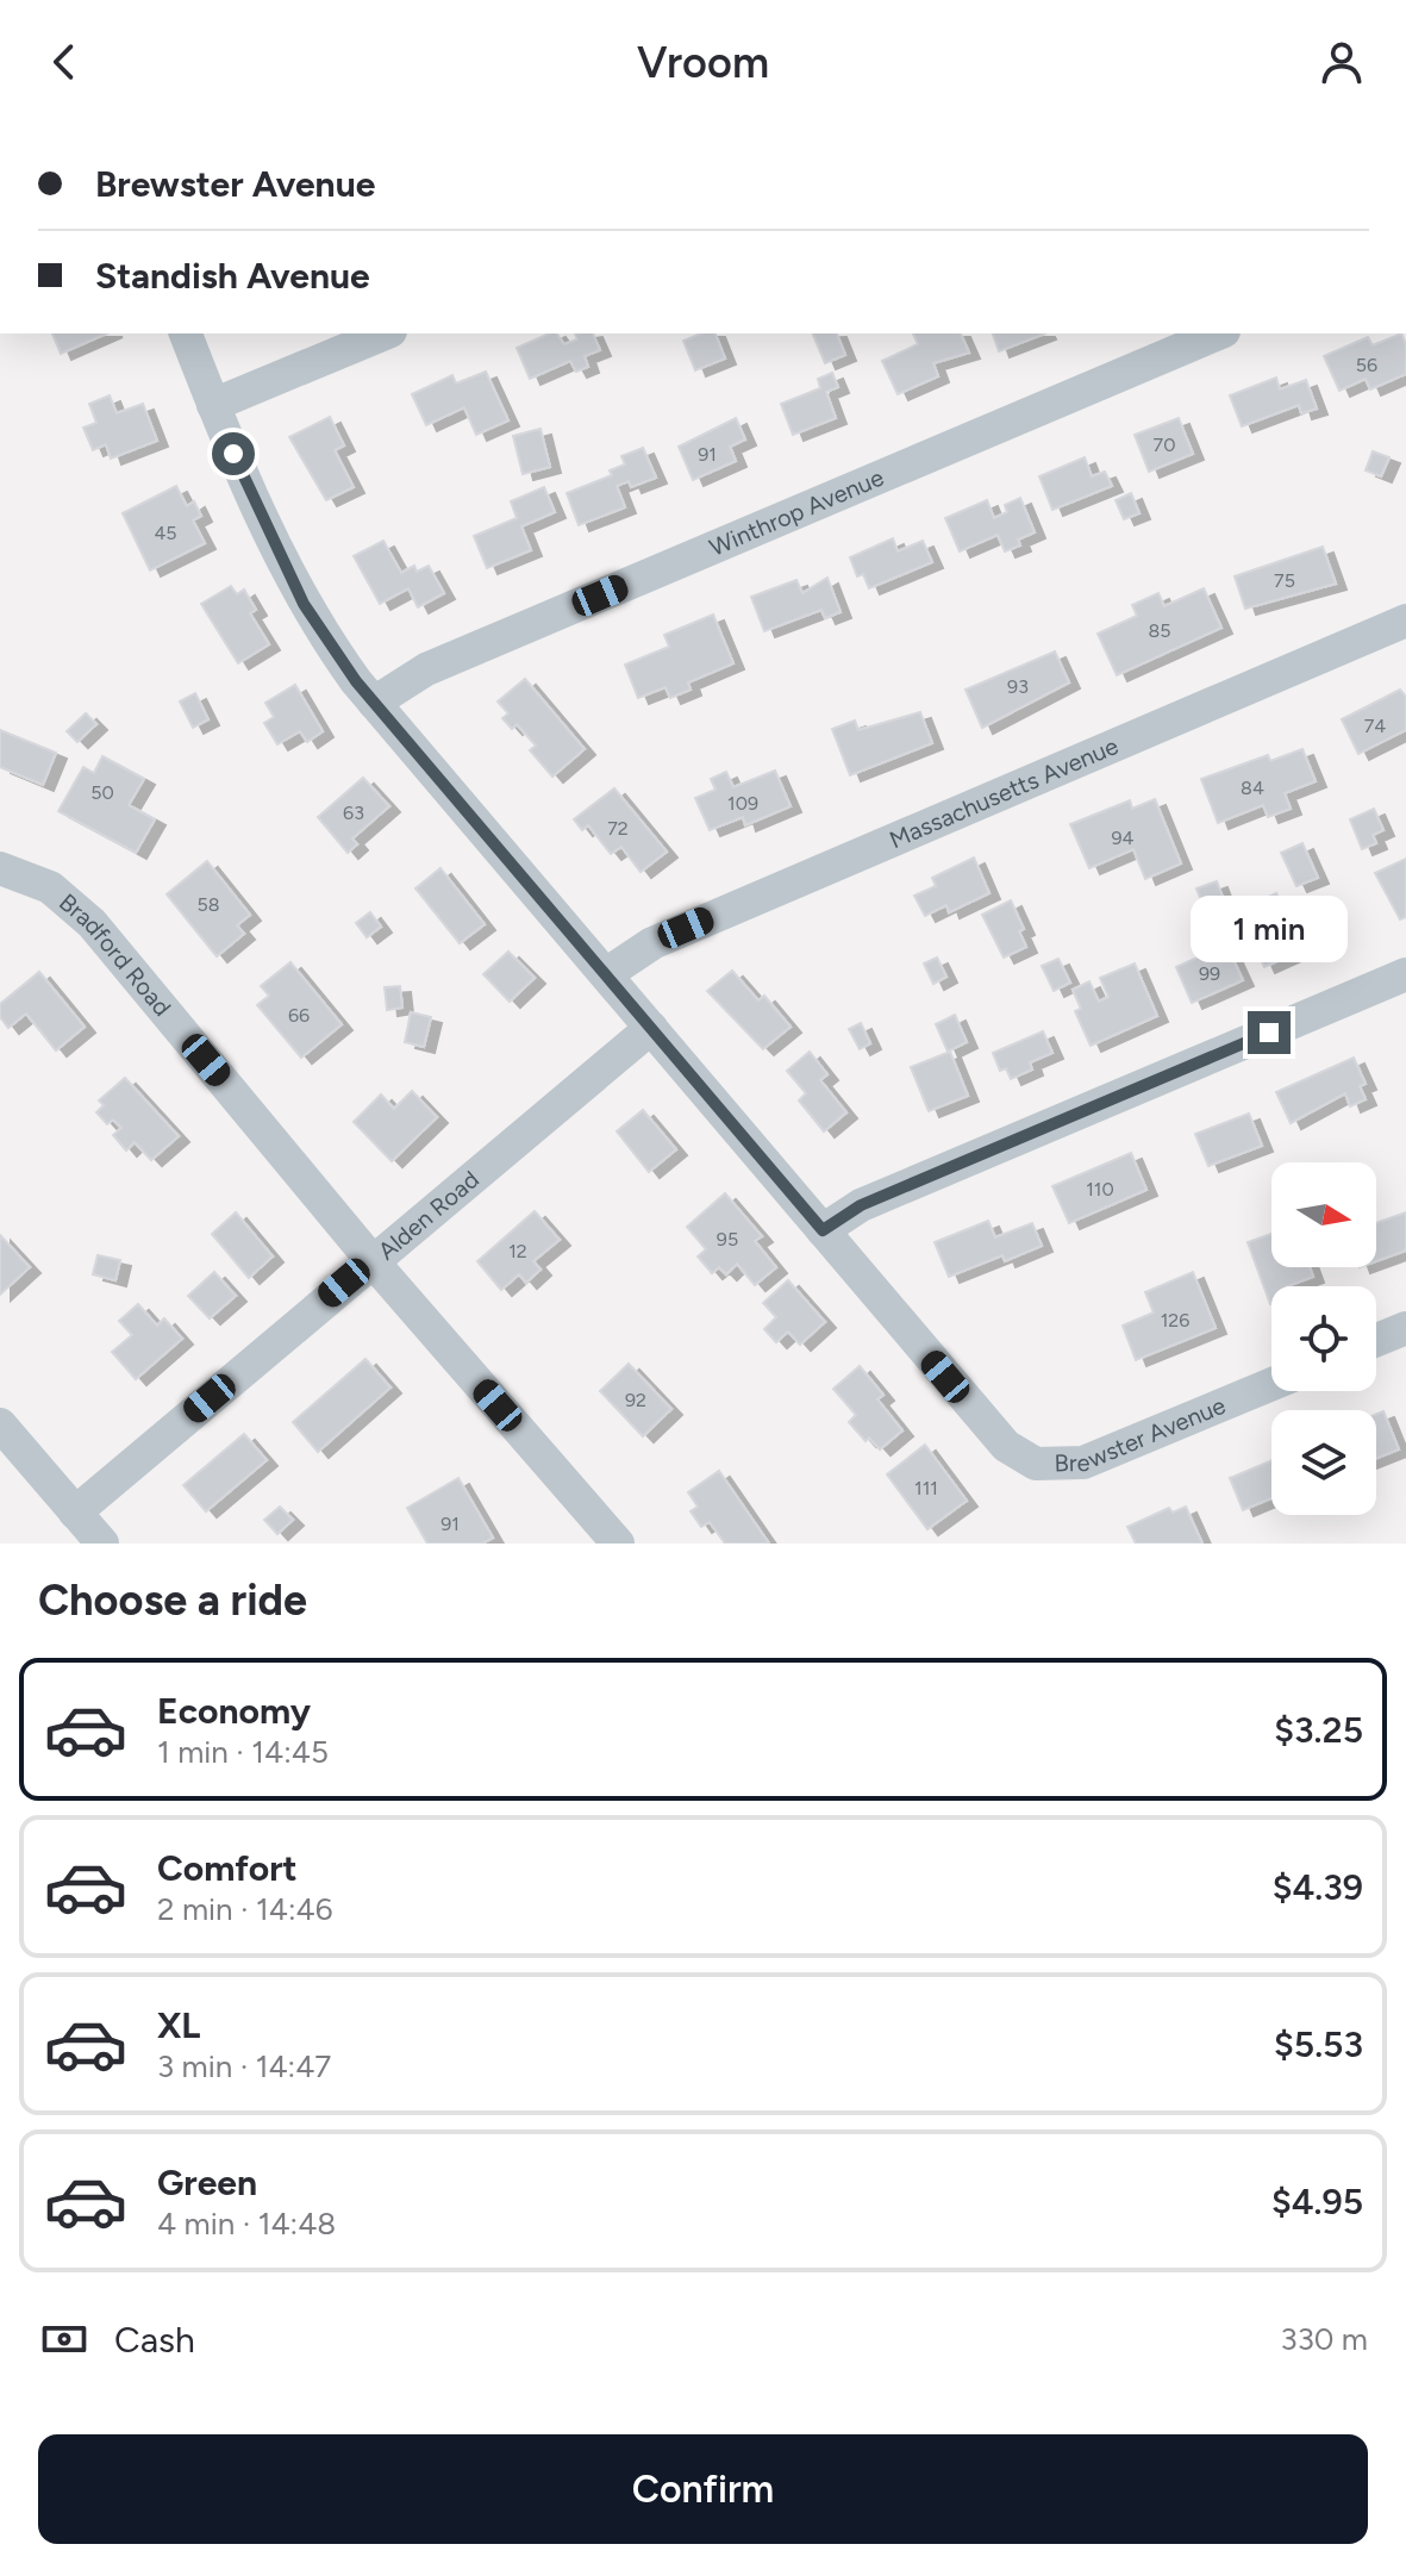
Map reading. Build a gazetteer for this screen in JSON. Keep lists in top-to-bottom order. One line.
{"streets":{"street":["Winthrop Avenue","Massachusetts Avenue","Bradford Road","Alden Road","Brewster Avenue"]},"crossings":[["Winthrop Avenue","Brewster Avenue"],["Massachusetts Avenue","Brewster Avenue"],["Bradford Road","Alden Road"],["Alden Road","Brewster Avenue"]],"house_numbers":["56","70","91","45","75","85","93","74","84","50","109","63","72","94","58","99","66","110","95","12","126","92","111","91"],"north":"right","page":{"header":"Vroom","banner":["Brewster Avenue","Standish Avenue"],"bubble":"1 min","heading":"Choose a ride","list":[{"name":"Economy","note":"1 min · 14:45","value":"$3.25"},{"name":"Comfort","note":"2 min · 14:46","value":"$4.39"},{"name":"XL","note":"3 min · 14:47","value":"$5.53"},{"name":"Green","note":"4 min · 14:48","value":"$4.95"}],"pay":["Cash","330 m"],"buttons":"Confirm"}}
